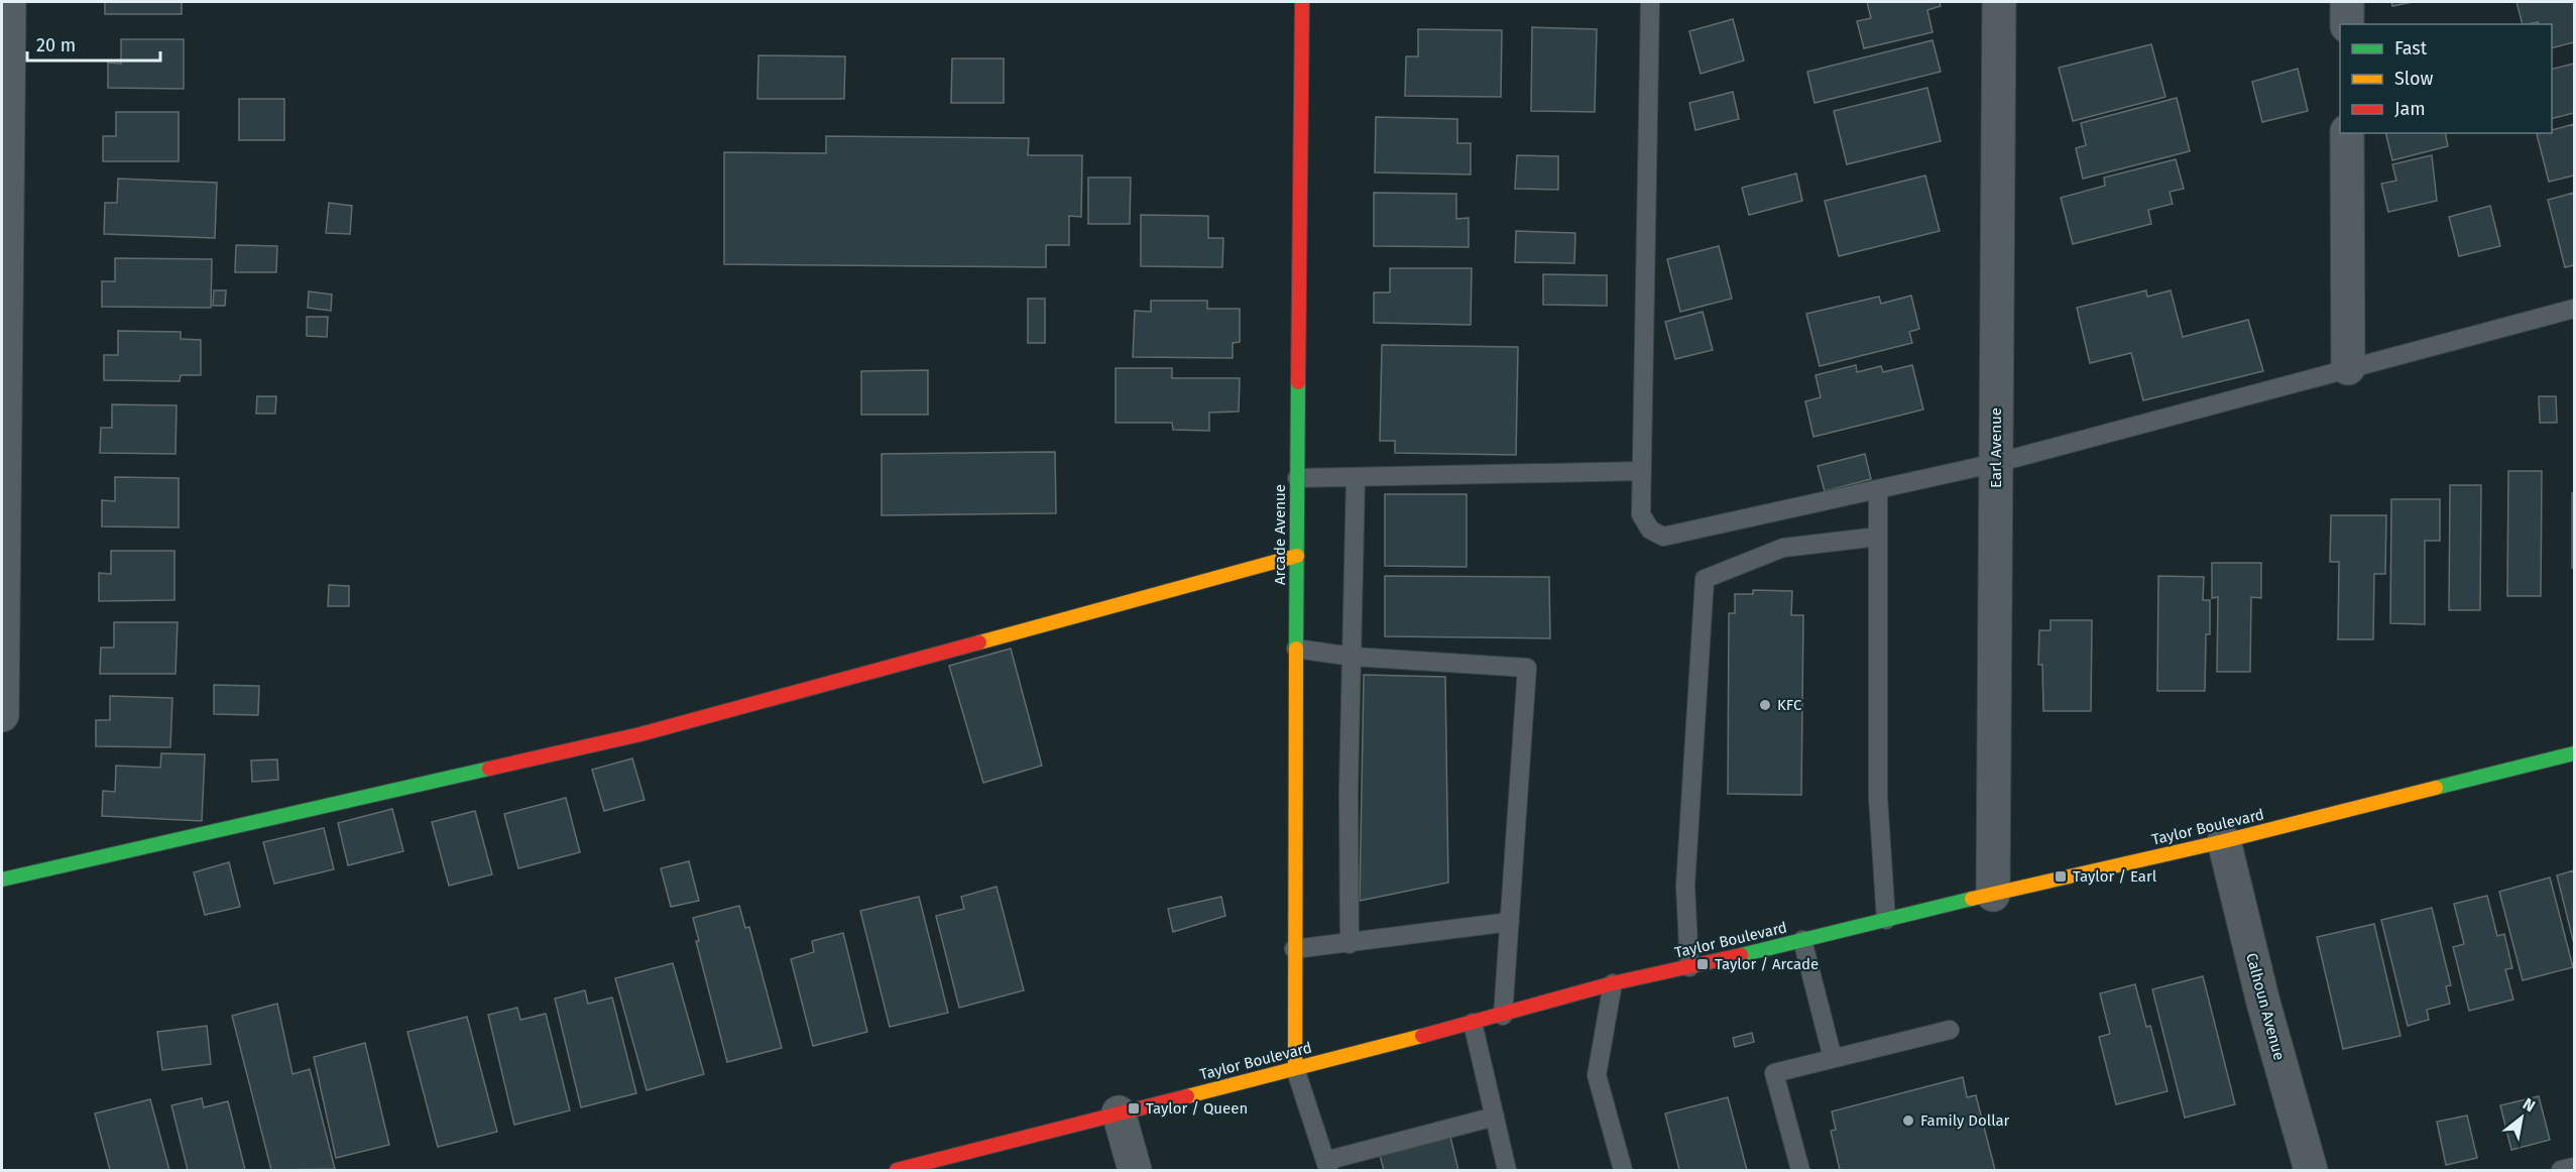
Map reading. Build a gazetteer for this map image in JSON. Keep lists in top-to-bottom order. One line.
{"streets":{"street":["Earl Avenue","Arcade Avenue","Taylor Boulevard","Calhoun Avenue"]},"crossings":[["Earl Avenue","Taylor Boulevard"],["Arcade Avenue","Taylor Boulevard"],["Taylor Boulevard","Calhoun Avenue"]],"places":{"other":["KFC","Family Dollar"],"transit":["Taylor / Earl","Taylor / Arcade","Taylor / Queen"]},"legend":["Fast","Slow","Jam"],"scale_bar":"20 m","north":"top right"}
